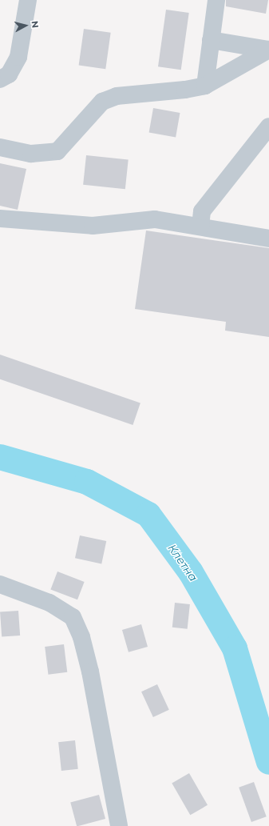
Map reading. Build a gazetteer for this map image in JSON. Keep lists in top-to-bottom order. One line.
{"water":["Клетна"],"north":"right"}
